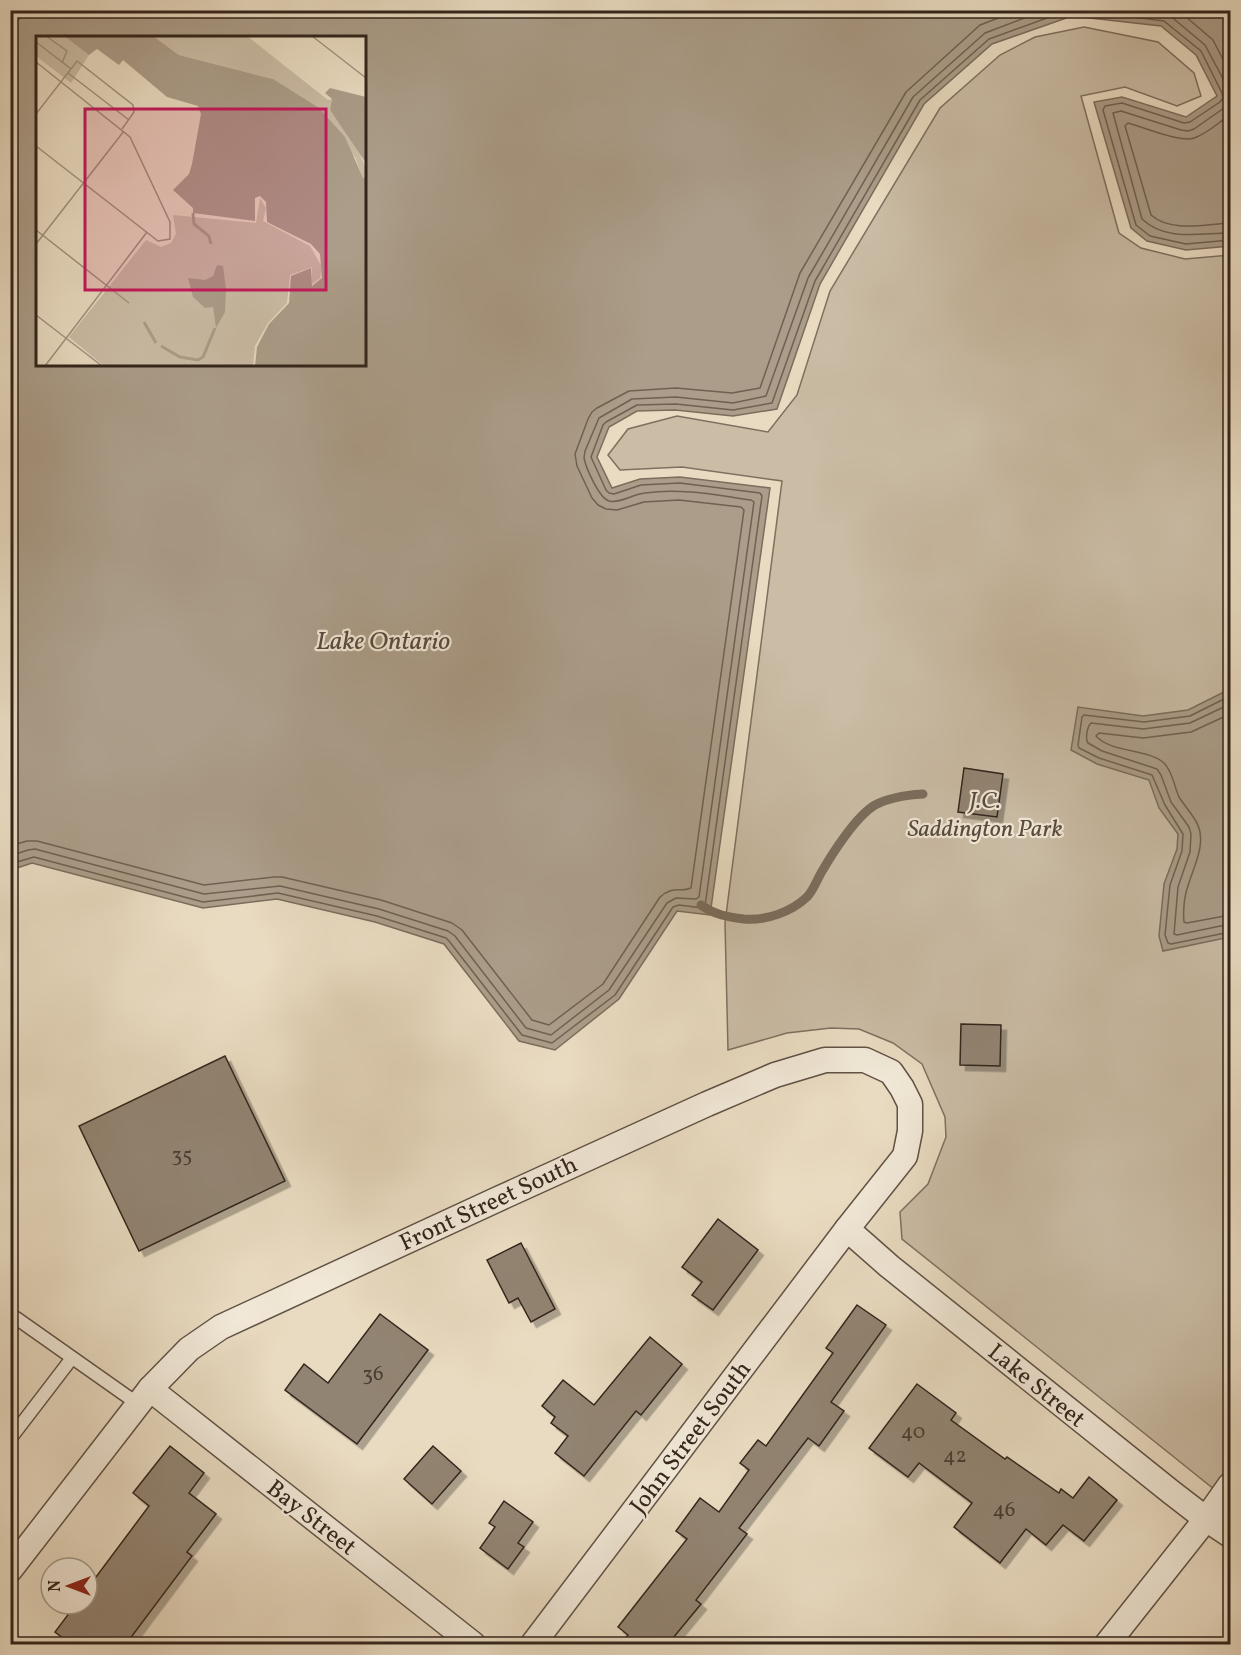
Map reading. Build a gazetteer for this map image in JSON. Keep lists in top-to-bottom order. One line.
{"streets":{"street":["Front Street South","Lake Street","John Street South","Bay Street"]},"crossings":[["Front Street South","Lake Street"],["Front Street South","John Street South"],["Front Street South","Bay Street"],["Lake Street","John Street South"]],"water":["Lake Ontario"],"parks":["J.C. Saddington Park"],"house_numbers":["35","36","40","42","46"],"north":"left"}
